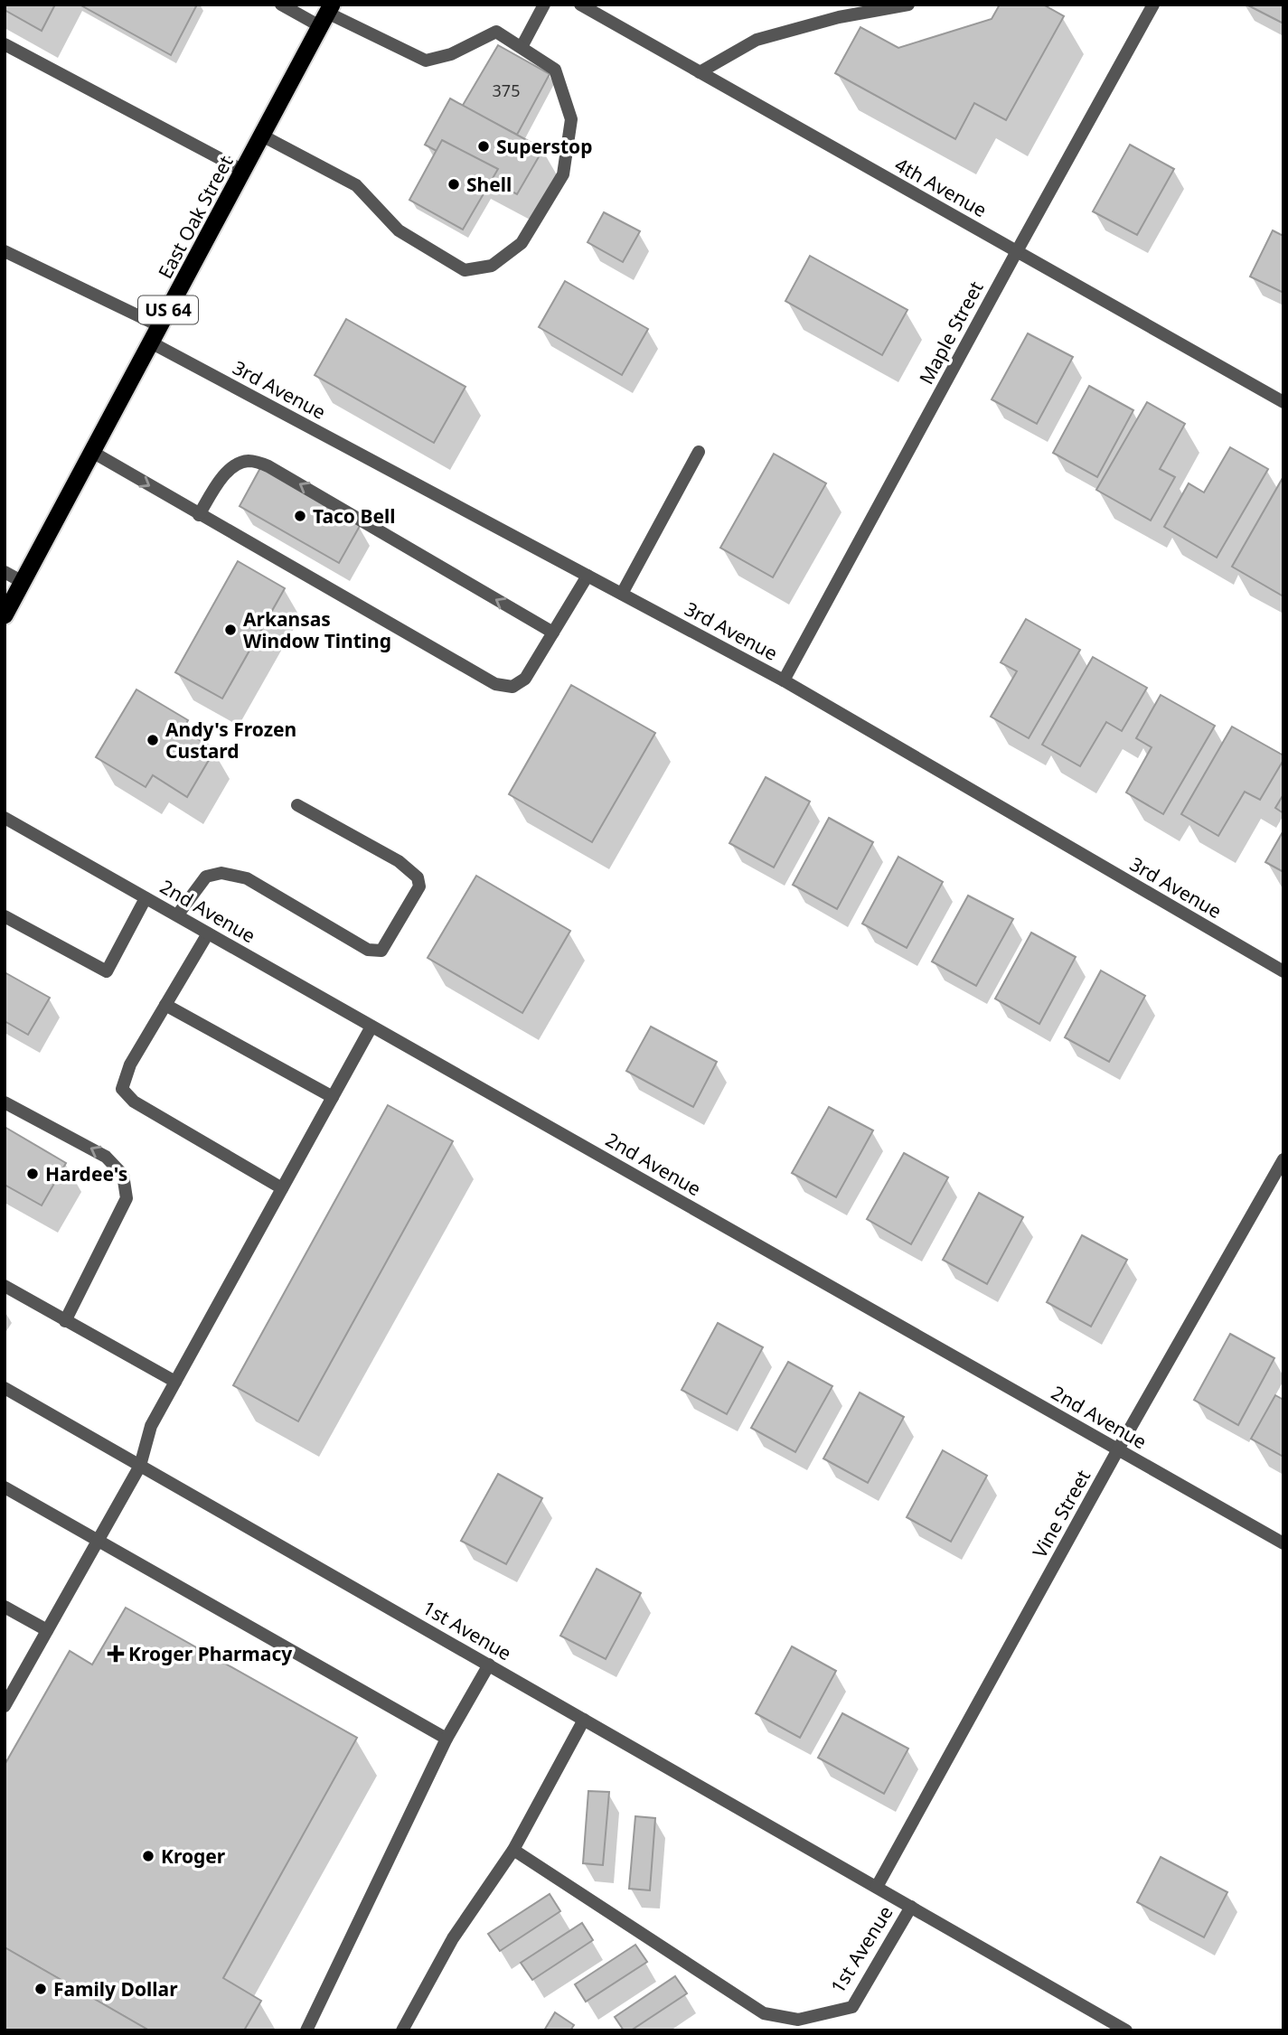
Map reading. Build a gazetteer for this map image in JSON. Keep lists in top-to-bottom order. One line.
{"streets":{"highway":["East Oak Street","US 64"],"street":["4th Avenue","Maple Street","3rd Avenue","2nd Avenue","Vine Street","1st Avenue"]},"crossings":[["4th Avenue","Maple Street"],["East Oak Street","3rd Avenue"],["Maple Street","3rd Avenue"],["2nd Avenue","Vine Street"],["Vine Street","1st Avenue"]],"places":{"other":["Superstop","Shell","Taco Bell","Arkansas Window Tinting","Andy's Frozen Custard","Hardee's","Kroger","Family Dollar"],"health":["Kroger Pharmacy"]},"house_numbers":["375"]}
